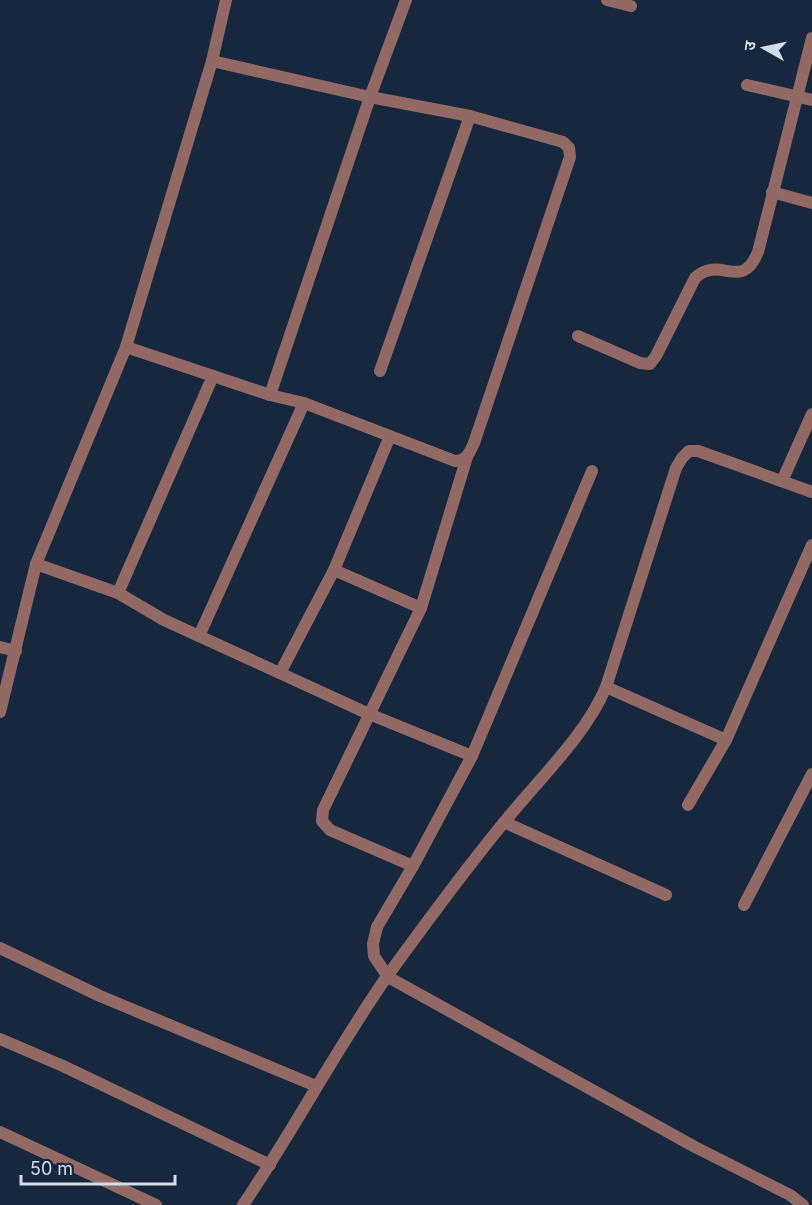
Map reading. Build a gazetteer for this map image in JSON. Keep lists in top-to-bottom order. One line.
{"scale_bar":"50 m","north":"left"}
